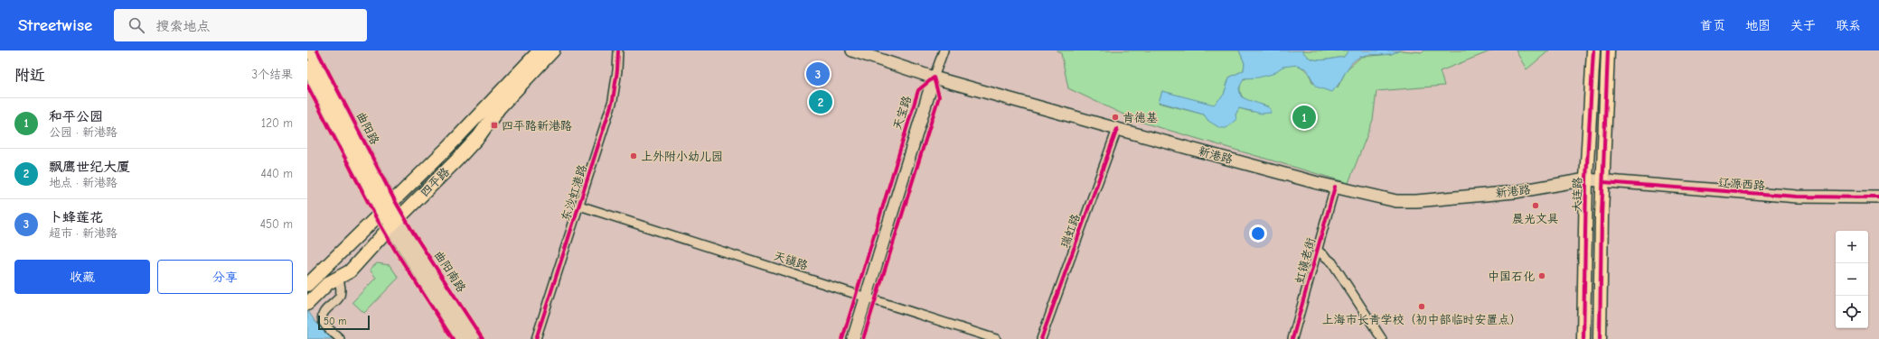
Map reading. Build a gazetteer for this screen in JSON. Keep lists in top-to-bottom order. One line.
{"streets":{"main road":["曲阳路","四平路","大连路"],"street":["天宝路","新港路","辽源西路","东沙虹港路","瑞虹路","天镇路","虹镇老街","曲阳南路"]},"crossings":[["天宝路","新港路"],["天宝路","天镇路"],["曲阳路","四平路"],["曲阳路","曲阳南路"],["新港路","辽源西路"],["新港路","大连路"],["新港路","瑞虹路"],["新港路","虹镇老街"],["四平路","曲阳南路"],["东沙虹港路","天镇路"]],"places":{"other":["肯德基","上外附小幼儿园","晨光文具","中国石化","上海市长青学校（初中部临时安置点）"],"transit":["四平路新港路"]},"scale_bar":"50 m","page":{"header":"Streetwise","search":"搜索地点","nav":["首页","地图","关于","联系"],"heading":["附近","3个结果"],"pins":["3","2","1"],"list":[{"mark":"1","name":"和平公园","note":"公园 · 新港路","value":"120 m"},{"mark":"2","name":"飘鹰世纪大厦","note":"地点 · 新港路","value":"440 m"},{"mark":"3","name":"卜蜂莲花","note":"超市 · 新港路","value":"450 m"}],"map_buttons":["+","−"],"buttons":["收藏","分享"],"scale":"50 m"}}
